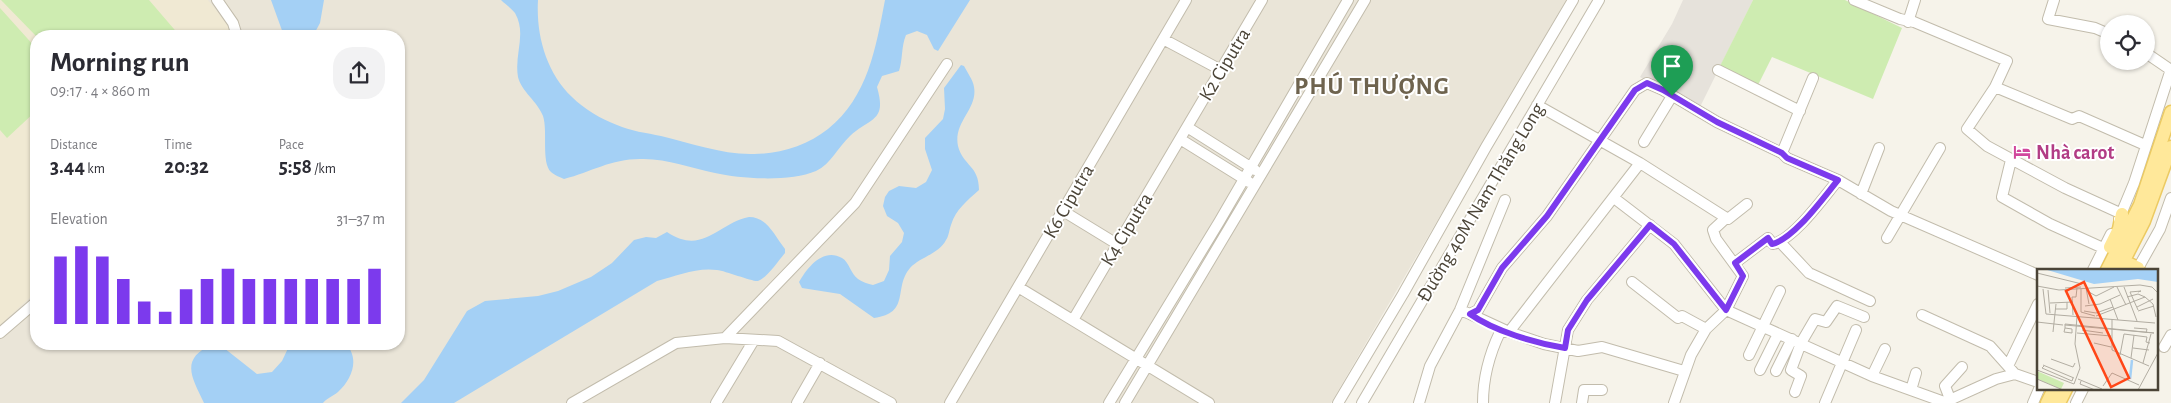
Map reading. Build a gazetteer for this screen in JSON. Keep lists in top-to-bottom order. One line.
{"streets":{"street":["K2 Ciputra","K6 Ciputra","Đường 40M Nam Thăng Long","K4 Ciputra"]},"crossings":[["K2 Ciputra","K4 Ciputra"]],"districts":["PHÚ THƯỢNG"],"places":{"hotel":["Nhà carot"]},"page":{"heading":["Morning run","09:17 · 4 × 860 m"],"stats":[["Distance","3.44 km"],["Time","20:32"],["Pace","5:58 /km"]],"chart":["Elevation","31–37 m"]}}
